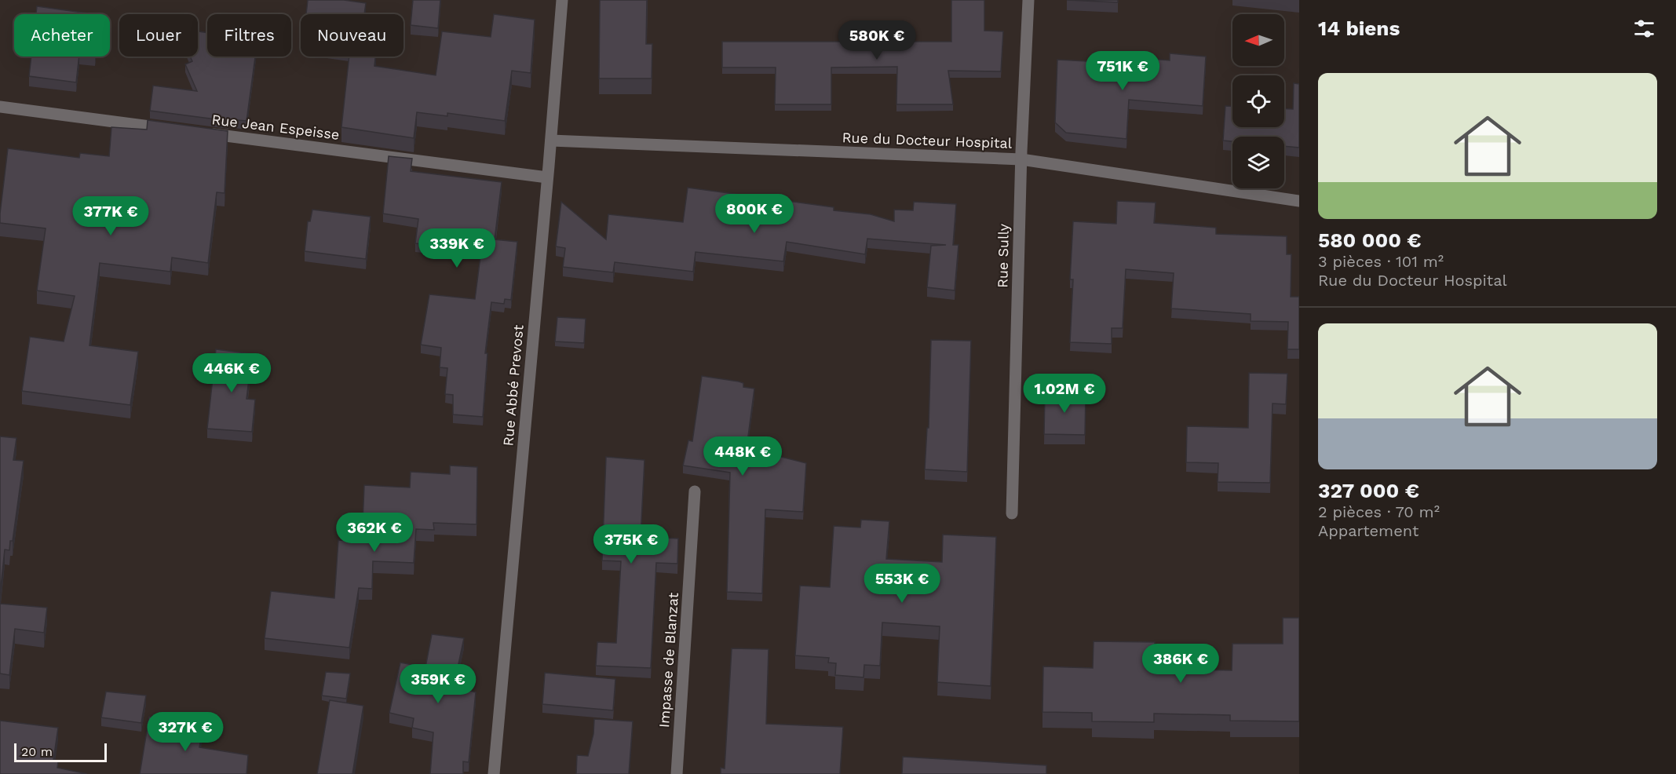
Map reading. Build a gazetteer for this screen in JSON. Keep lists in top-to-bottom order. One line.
{"streets":{"street":["Rue Jean Espeisse","Rue du Docteur Hospital","Rue Sully","Rue Abbé Prevost","Impasse de Blanzat"]},"crossings":[["Rue Jean Espeisse","Rue Abbé Prevost"],["Rue du Docteur Hospital","Rue Sully"],["Rue du Docteur Hospital","Rue Abbé Prevost"]],"scale_bar":"20 m","north":"left","page":{"heading":"14 biens","chip":["Acheter","Louer","Filtres","Nouveau"],"price":["580K €","751K €","800K €","377K €","339K €","446K €","1.02M €","448K €","362K €","375K €","553K €","386K €","359K €","327K €"],"list":[{"name":"580 000 €","note":"3 pièces · 101 m² · Rue du Docteur Hospital"},{"name":"327 000 €","note":"2 pièces · 70 m² · Appartement"}],"scale":"20 m"}}
